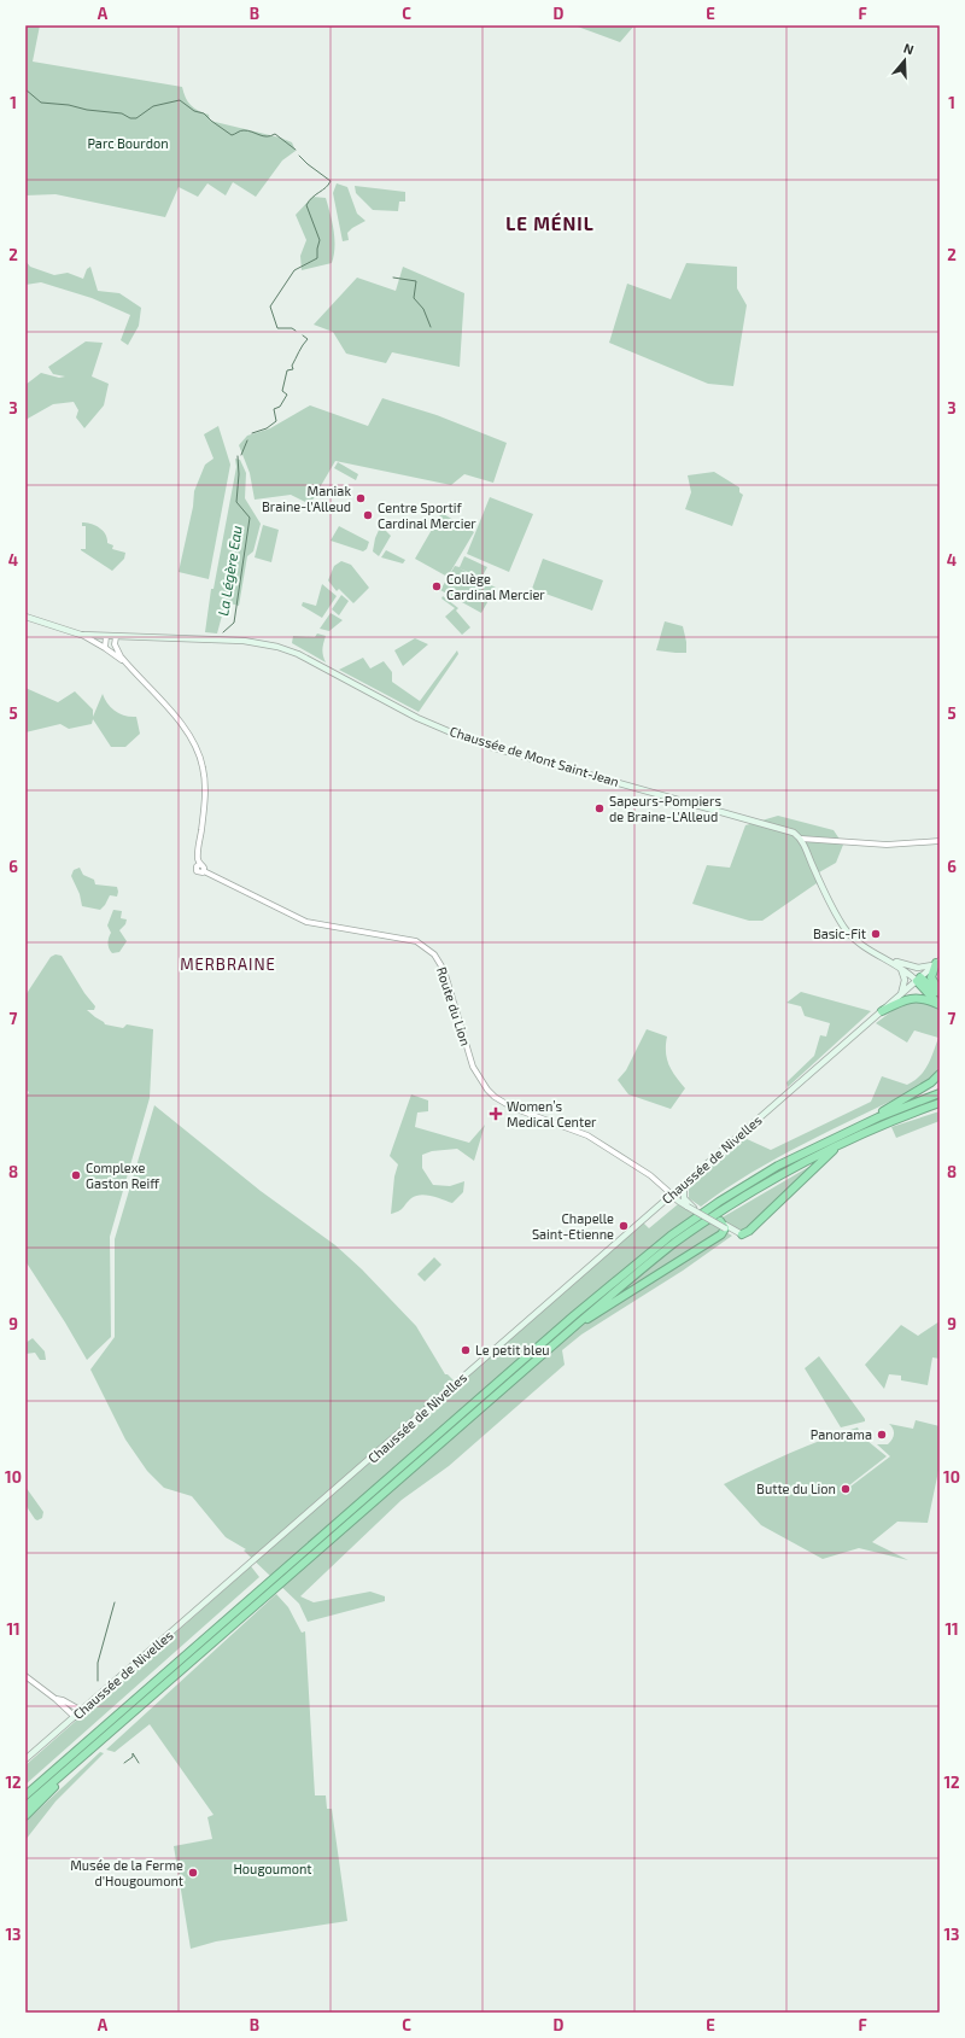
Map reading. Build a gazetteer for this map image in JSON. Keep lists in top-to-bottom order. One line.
{"streets":{"main road":["Chaussée de Mont Saint-Jean","Route du Lion","Chaussée de Nivelles"]},"crossings":[["Chaussée de Mont Saint-Jean","Route du Lion"],["Route du Lion","Chaussée de Nivelles"]],"districts":["LE MÉNIL","MERBRAINE"],"water":["La Légère Eau"],"parks":["Parc Bourdon","Hougoumont"],"places":{"other":["Maniak Braine-l'Alleud","Centre Sportif Cardinal Mercier","Collège Cardinal Mercier","Sapeurs-Pompiers de Braine-L'Alleud","Basic-Fit","Complexe Gaston Reiff","Chapelle Saint-Etienne","Le petit bleu","Panorama","Butte du Lion","Musée de la Ferme d'Hougoumont"],"health":["Women’s Medical Center"]},"north":"top","grid":{"columns":["A","B","C","D","E","F"],"rows":["1","2","3","4","5","6","7","8","9","10","11","12","13"]}}
